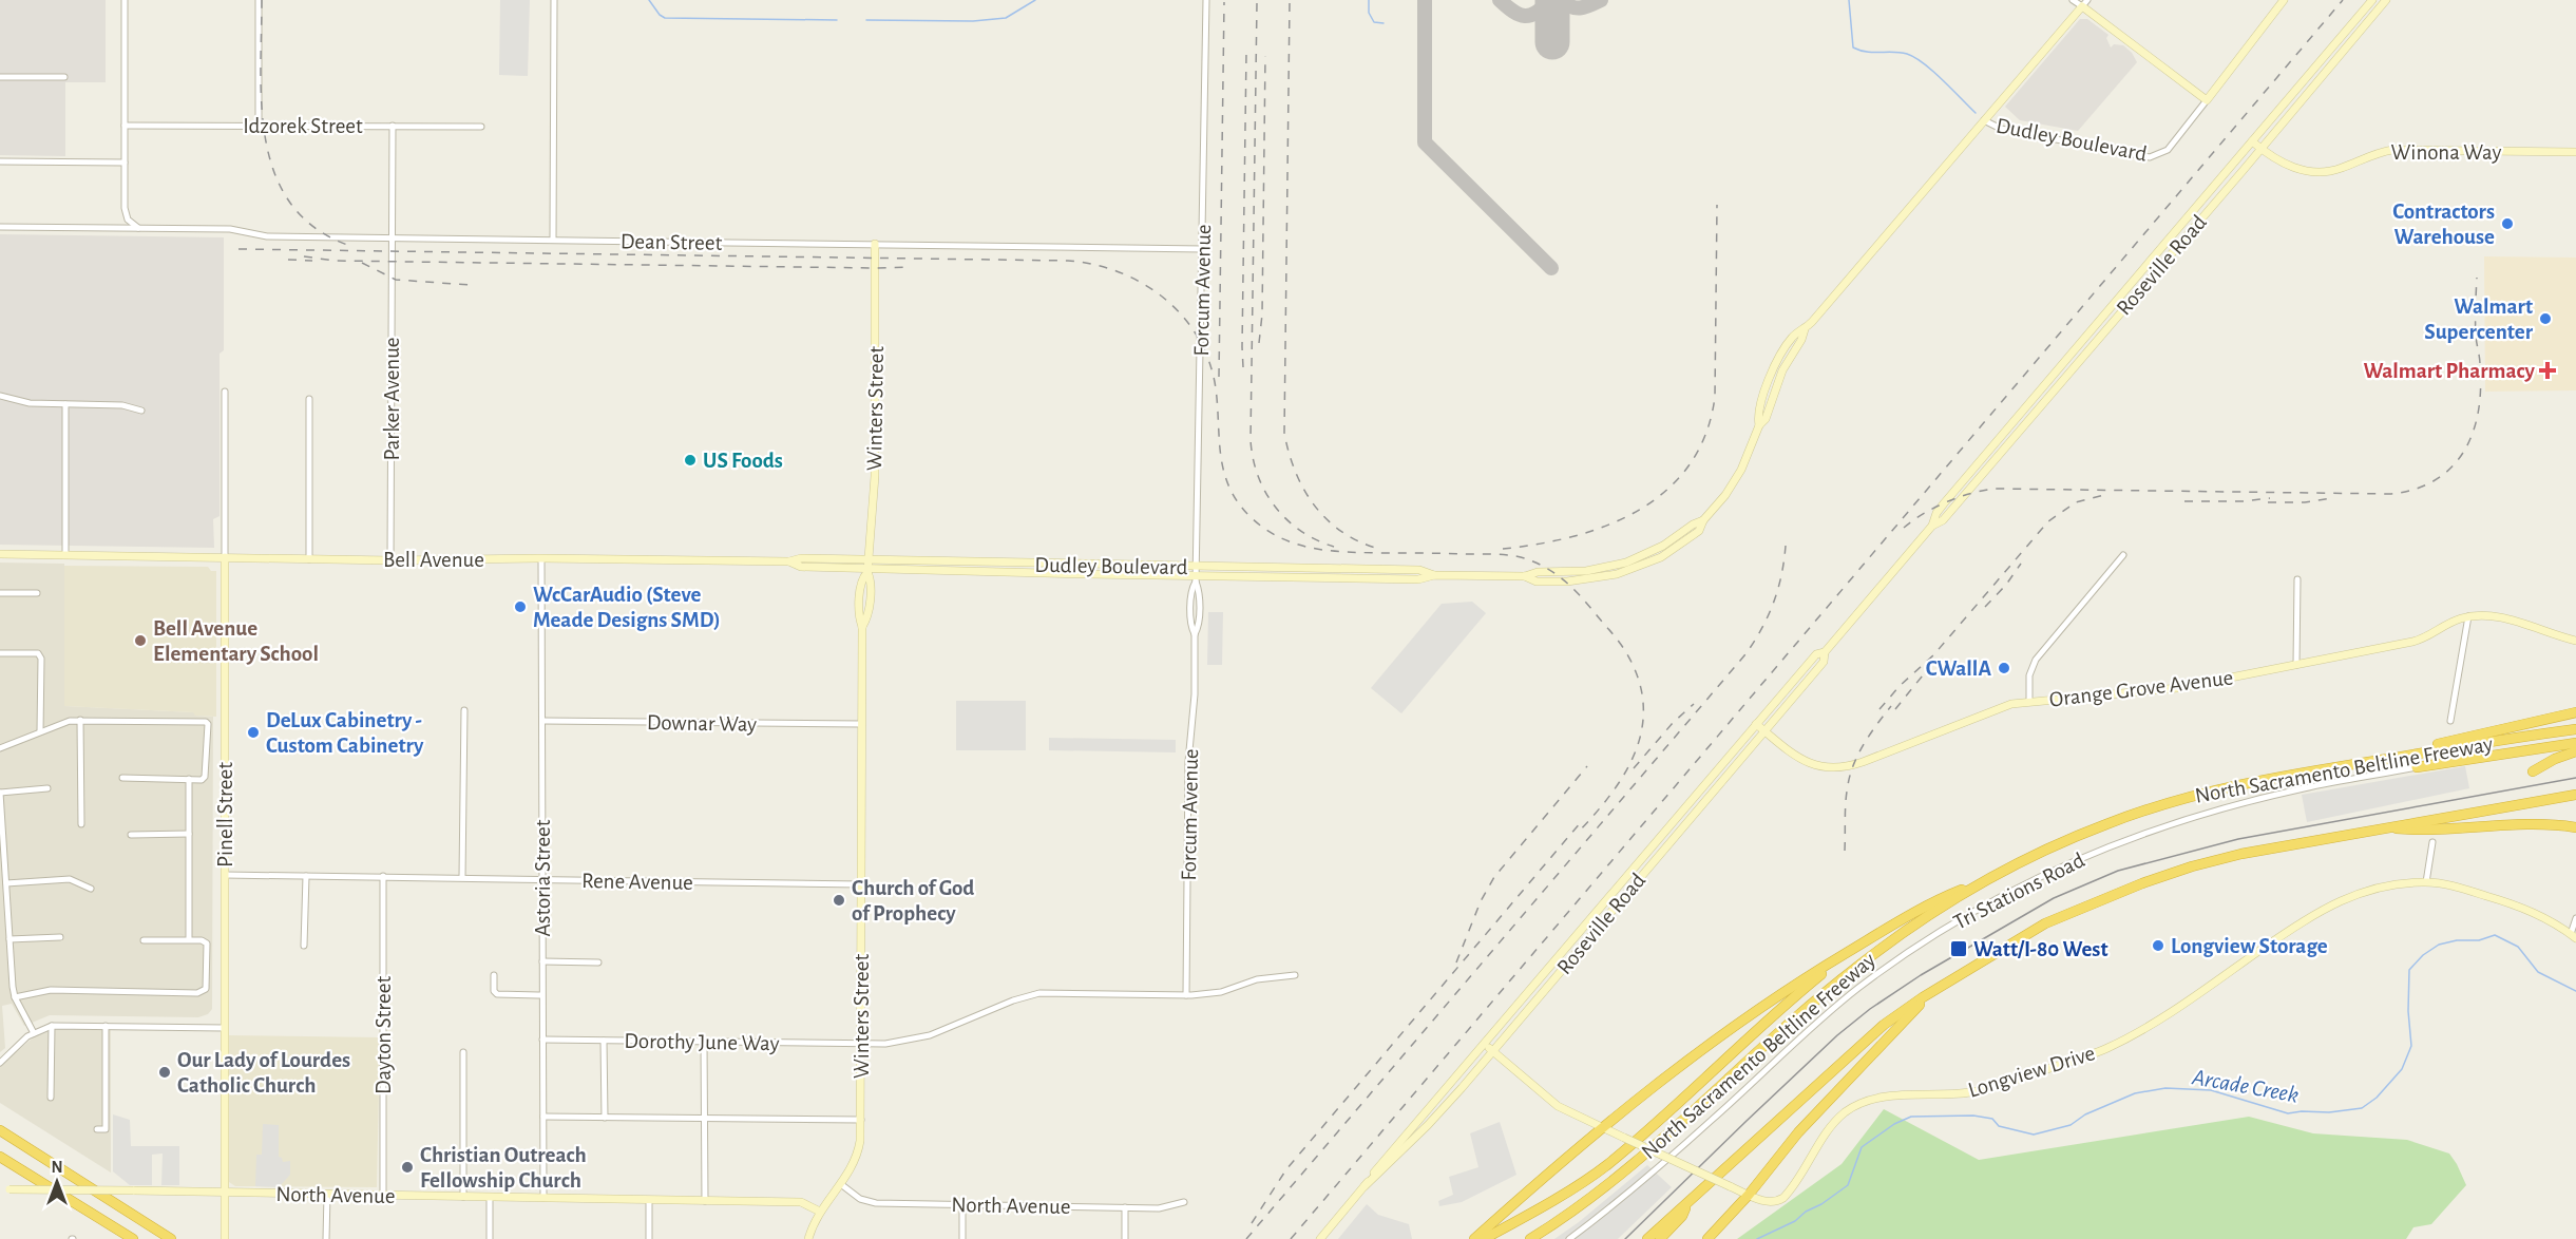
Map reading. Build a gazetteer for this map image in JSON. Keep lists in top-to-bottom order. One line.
{"streets":{"highway":["North Sacramento Beltline Freeway"],"main road":["Dudley Boulevard","Winona Way","Roseville Road","Winters Street","Bell Avenue","Orange Grove Avenue","Pinell Street","Longview Drive","North Avenue"],"street":["Idzorek Street","Dean Street","Forcum Avenue","Parker Avenue","Downar Way","Astoria Street","Rene Avenue","Tri Stations Road","Dayton Street","Dorothy June Way"]},"crossings":[["Idzorek Street","Parker Avenue"],["Dudley Boulevard","Forcum Avenue"],["Dudley Boulevard","Winters Street"],["Dudley Boulevard","Bell Avenue"],["Winona Way","Roseville Road"],["Dean Street","Forcum Avenue"],["Dean Street","Parker Avenue"],["Dean Street","Winters Street"],["Roseville Road","Orange Grove Avenue"],["Roseville Road","Longview Drive"],["Forcum Avenue","Dorothy June Way"],["Parker Avenue","Bell Avenue"],["Winters Street","Downar Way"],["Winters Street","Rene Avenue"],["Winters Street","Dorothy June Way"],["Winters Street","North Avenue"],["Bell Avenue","Pinell Street"],["Bell Avenue","Astoria Street"],["Downar Way","Astoria Street"],["Pinell Street","Rene Avenue"],["Pinell Street","North Avenue"],["Astoria Street","Rene Avenue"],["Astoria Street","Dorothy June Way"],["Astoria Street","North Avenue"],["Rene Avenue","Dayton Street"],["Dayton Street","North Avenue"]],"water":["Arcade Creek"],"places":{"other":["Contractors Warehouse","Walmart Supercenter","US Foods","WcCarAudio (Steve Meade Designs SMD)","Bell Avenue Elementary School","CWallA","DeLux Cabinetry - Custom Cabinetry","Church of God of Prophecy","Longview Storage","Our Lady of Lourdes Catholic Church","Christian Outreach Fellowship Church"],"health":["Walmart Pharmacy"],"transit":["Watt/I-80 West"]},"north":"top"}
